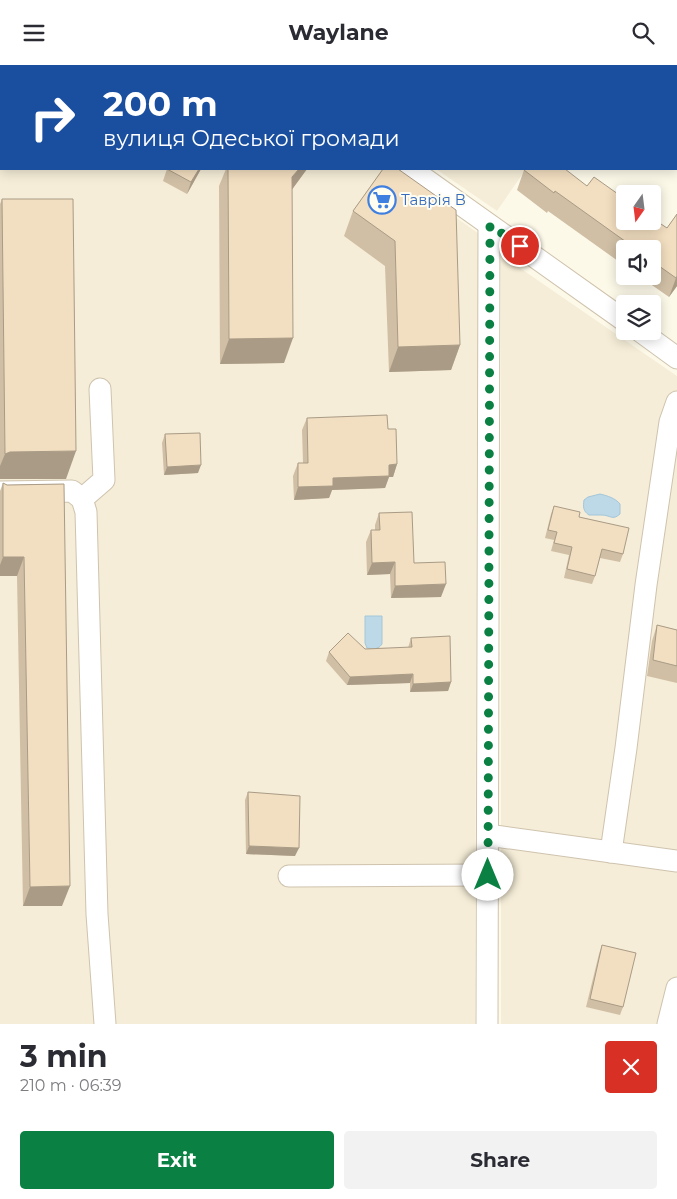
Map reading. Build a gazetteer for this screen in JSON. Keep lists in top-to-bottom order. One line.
{"places":{"supermarket":["Таврія В"]},"north":"bottom","page":{"header":"Waylane","turn":["200 m","вулиця Одеської громади"],"heading":["3 min","210 m · 06:39"],"buttons":["Exit","Share"]}}
